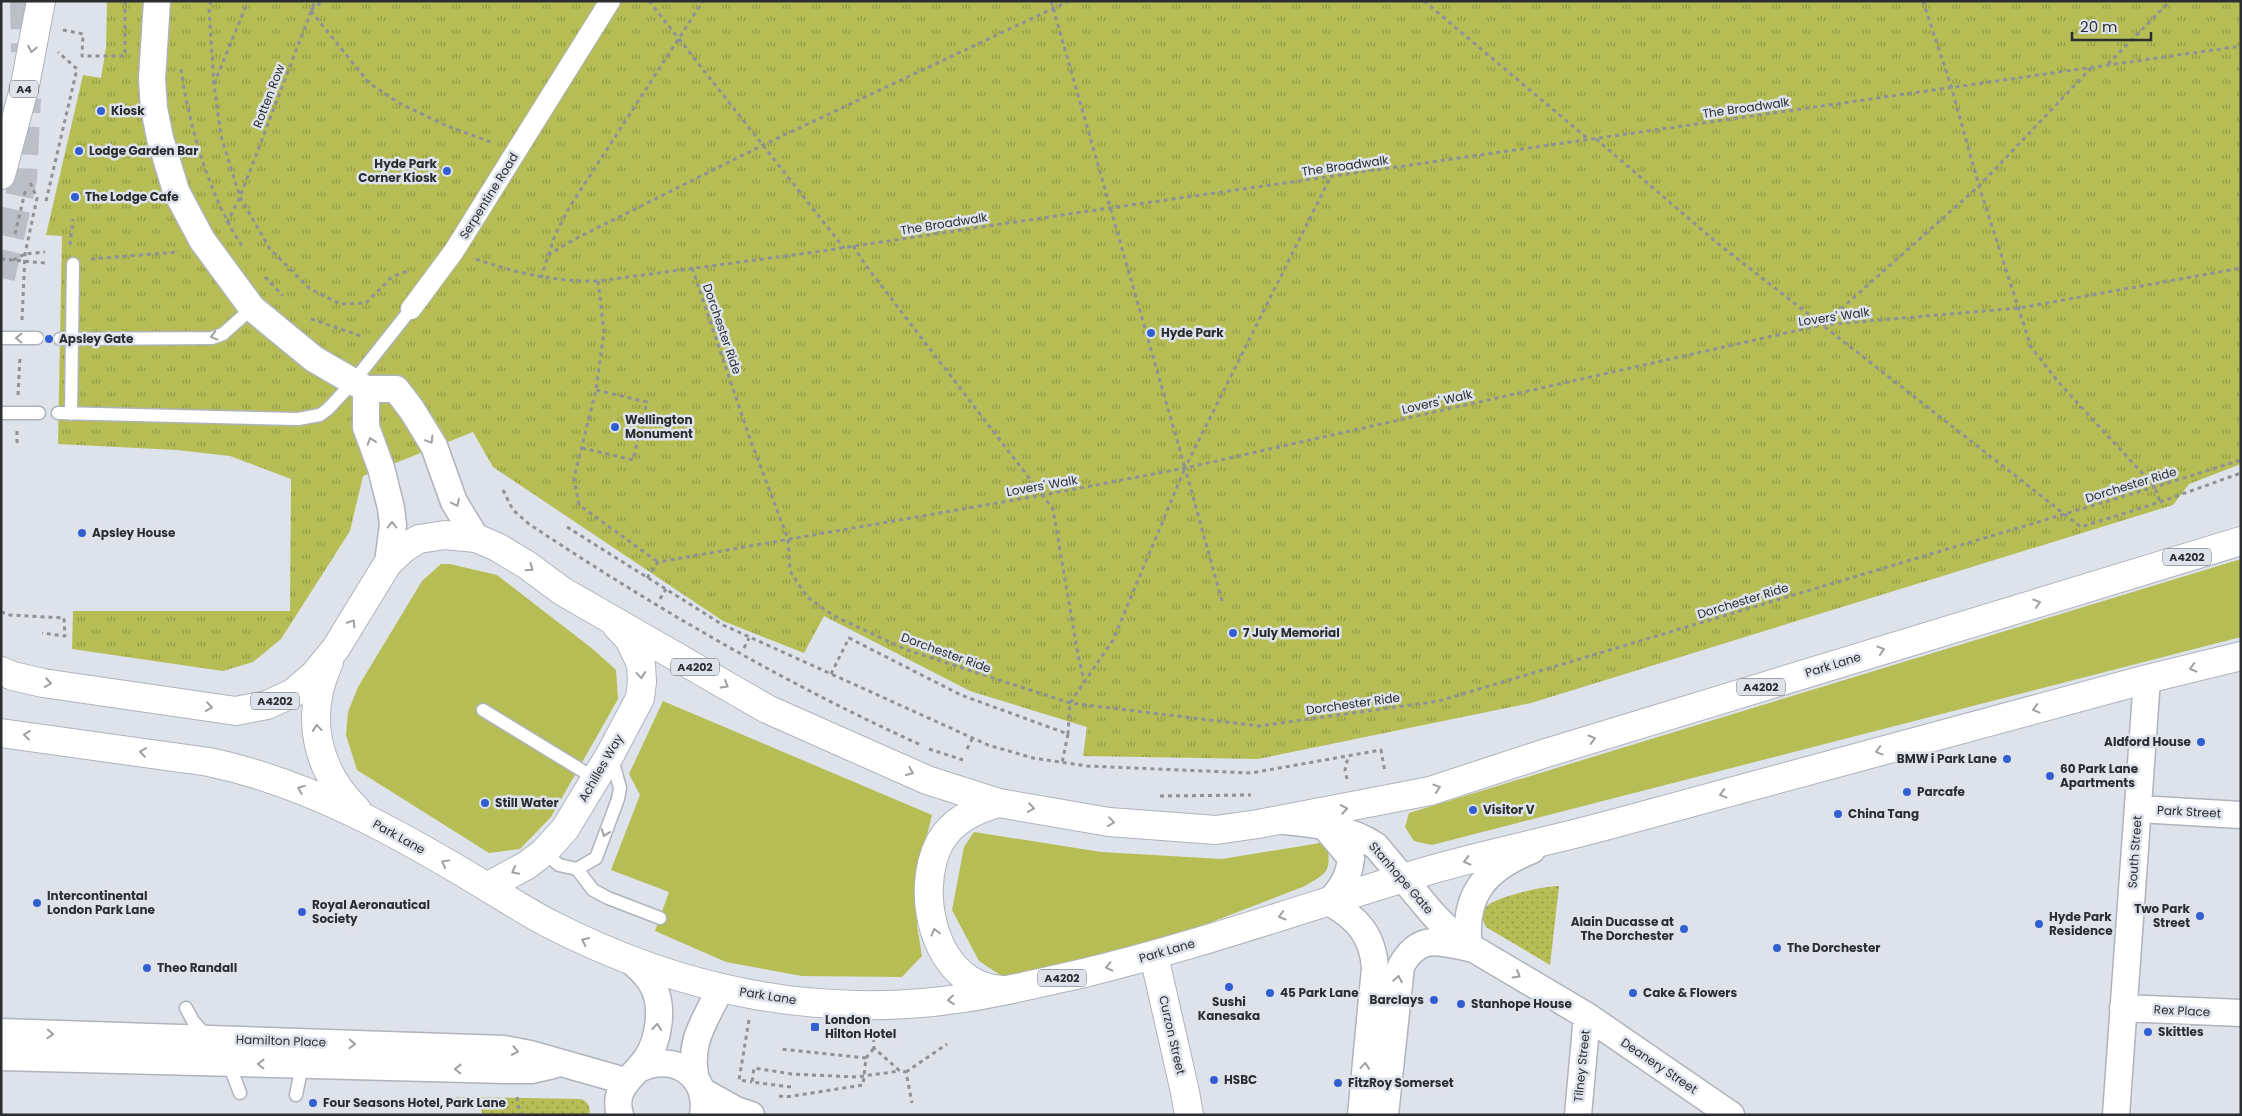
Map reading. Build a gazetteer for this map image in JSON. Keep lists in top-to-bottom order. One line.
{"streets":{"main road":["A4","A4202","Park Lane","Achilles Way","Curzon Street"],"street":["Serpentine Road","Park Street","South Street","Stanhope Gate","Rex Place","Hamilton Place","Tilney Street","Deanery Street"],"path":["Rotten Row","The Broadwalk","Lovers' Walk","Dorchester Ride"]},"crossings":[["The Broadwalk","Serpentine Road"],["The Broadwalk","Dorchester Ride"],["Lovers' Walk","Dorchester Ride"],["A4202","Park Lane"],["Park Lane","Achilles Way"],["Park Lane","South Street"],["Park Lane","Stanhope Gate"],["Park Lane","Curzon Street"],["Park Street","South Street"],["South Street","Rex Place"],["Tilney Street","Deanery Street"]],"one_way":["Achilles Way"],"places":{"other":["Kiosk","Lodge Garden Bar","Hyde Park Corner Kiosk","The Lodge Cafe","Hyde Park","Apsley Gate","Wellington Monument","Apsley House","7 July Memorial","Aldford House","BMW i Park Lane","60 Park Lane Apartments","Parcafe","Still Water","Visitor V","China Tang","Intercontinental London Park Lane","Royal Aeronautical Society","Two Park Street","Hyde Park Residence","Alain Ducasse at The Dorchester","The Dorchester","Theo Randall","Sushi Kanesaka","45 Park Lane","Cake & Flowers","Barclays","Stanhope House","Skittles","HSBC","FitzRoy Somerset","Four Seasons Hotel, Park Lane"],"transit":["London Hilton Hotel"]},"scale_bar":"20 m"}
